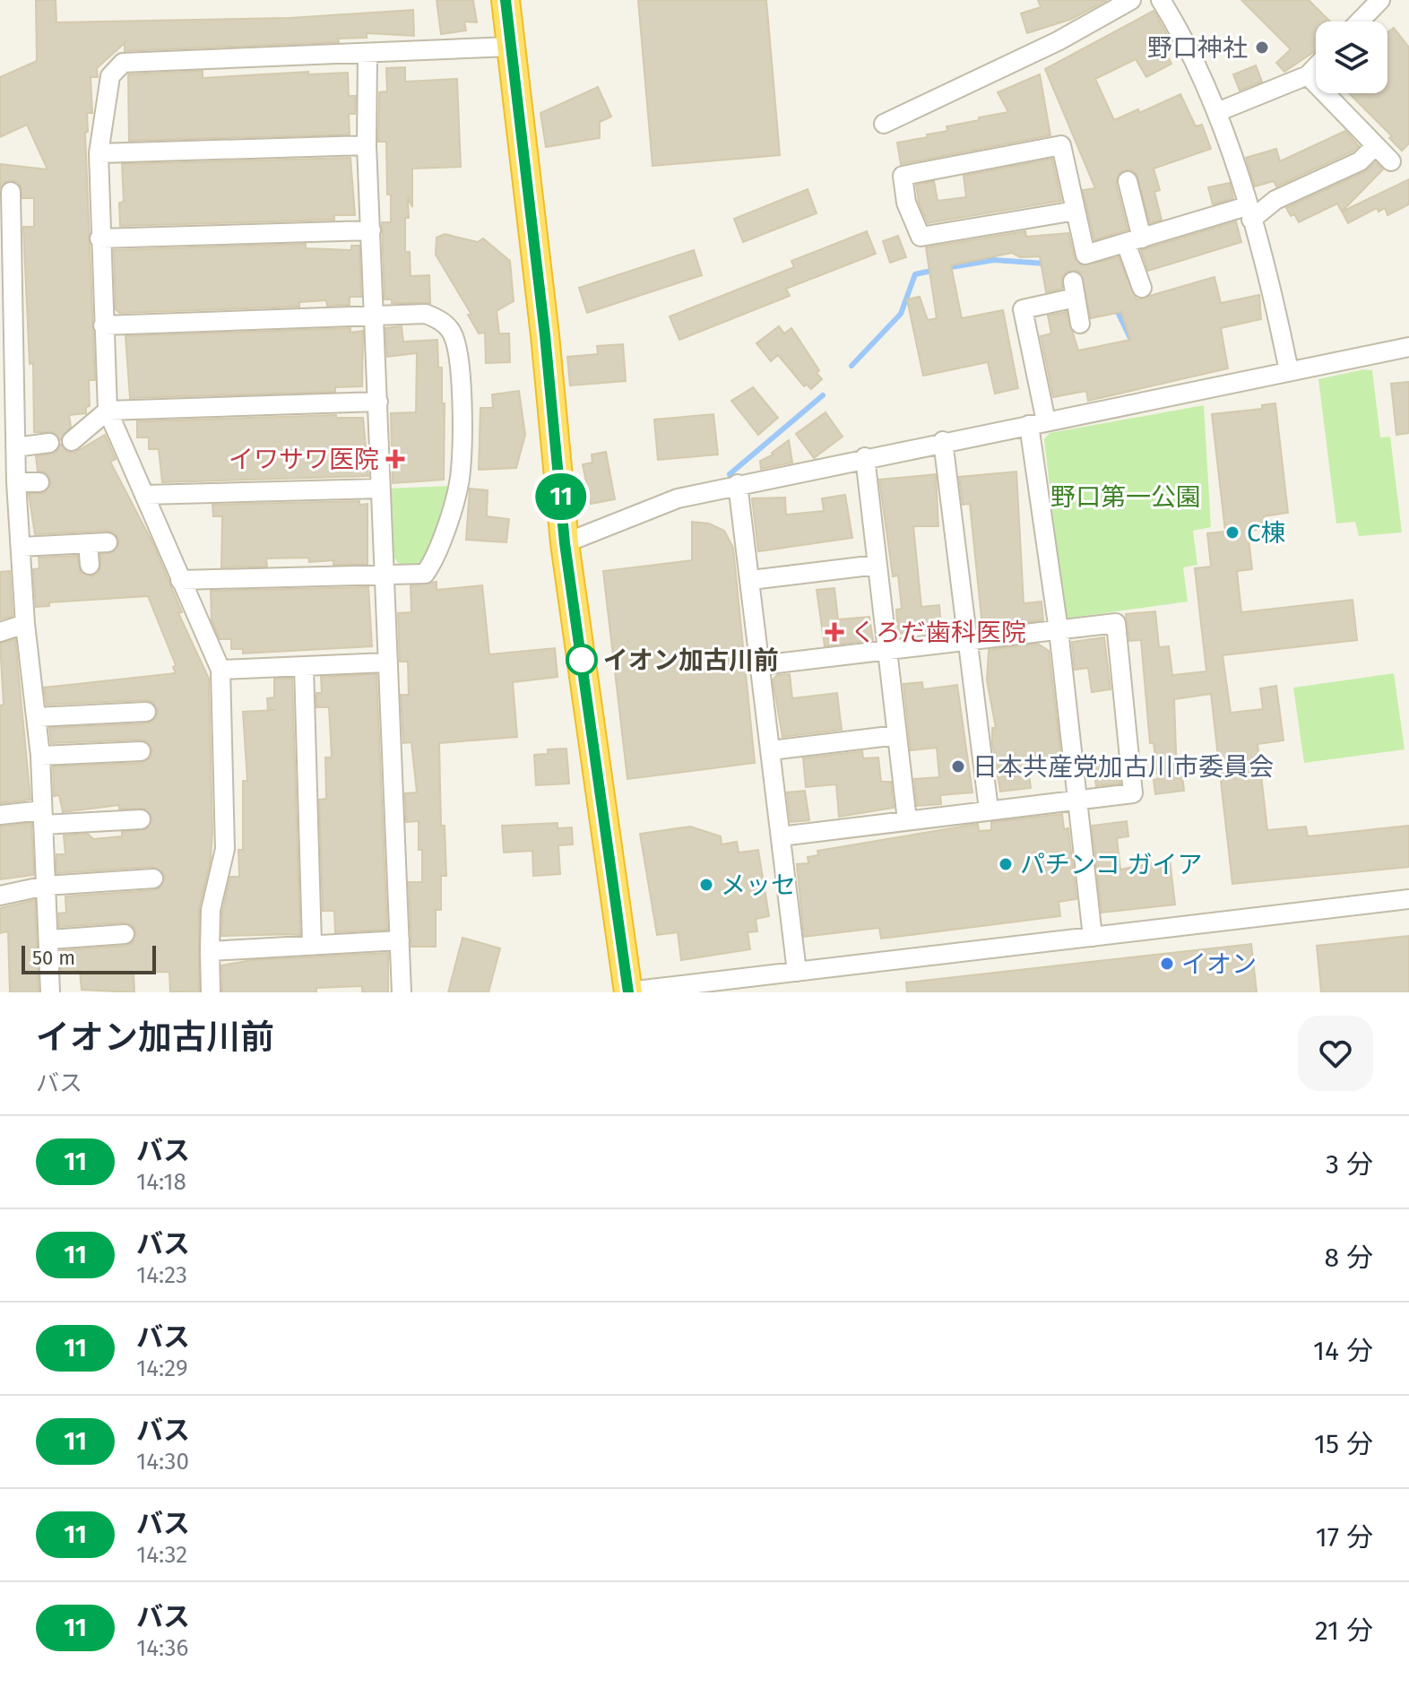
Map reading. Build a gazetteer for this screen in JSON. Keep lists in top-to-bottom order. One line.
{"parks":["野口第一公園"],"places":{"other":["野口神社","C棟","イオン加古川前","日本共産党加古川市委員会","パチンコ ガイア","メッセ","イオン"],"health":["イワサワ医院","くろだ歯科医院"]},"lines":["bus line 11"],"scale_bar":"50 m","page":{"on_map":"11","scale":"50 m","heading":["イオン加古川前","バス"],"list":[{"mark":"11","name":"バス","note":"14:18","value":"3 分"},{"mark":"11","name":"バス","note":"14:23","value":"8 分"},{"mark":"11","name":"バス","note":"14:29","value":"14 分"},{"mark":"11","name":"バス","note":"14:30","value":"15 分"},{"mark":"11","name":"バス","note":"14:32","value":"17 分"},{"mark":"11","name":"バス","note":"14:36","value":"21 分"}]}}
